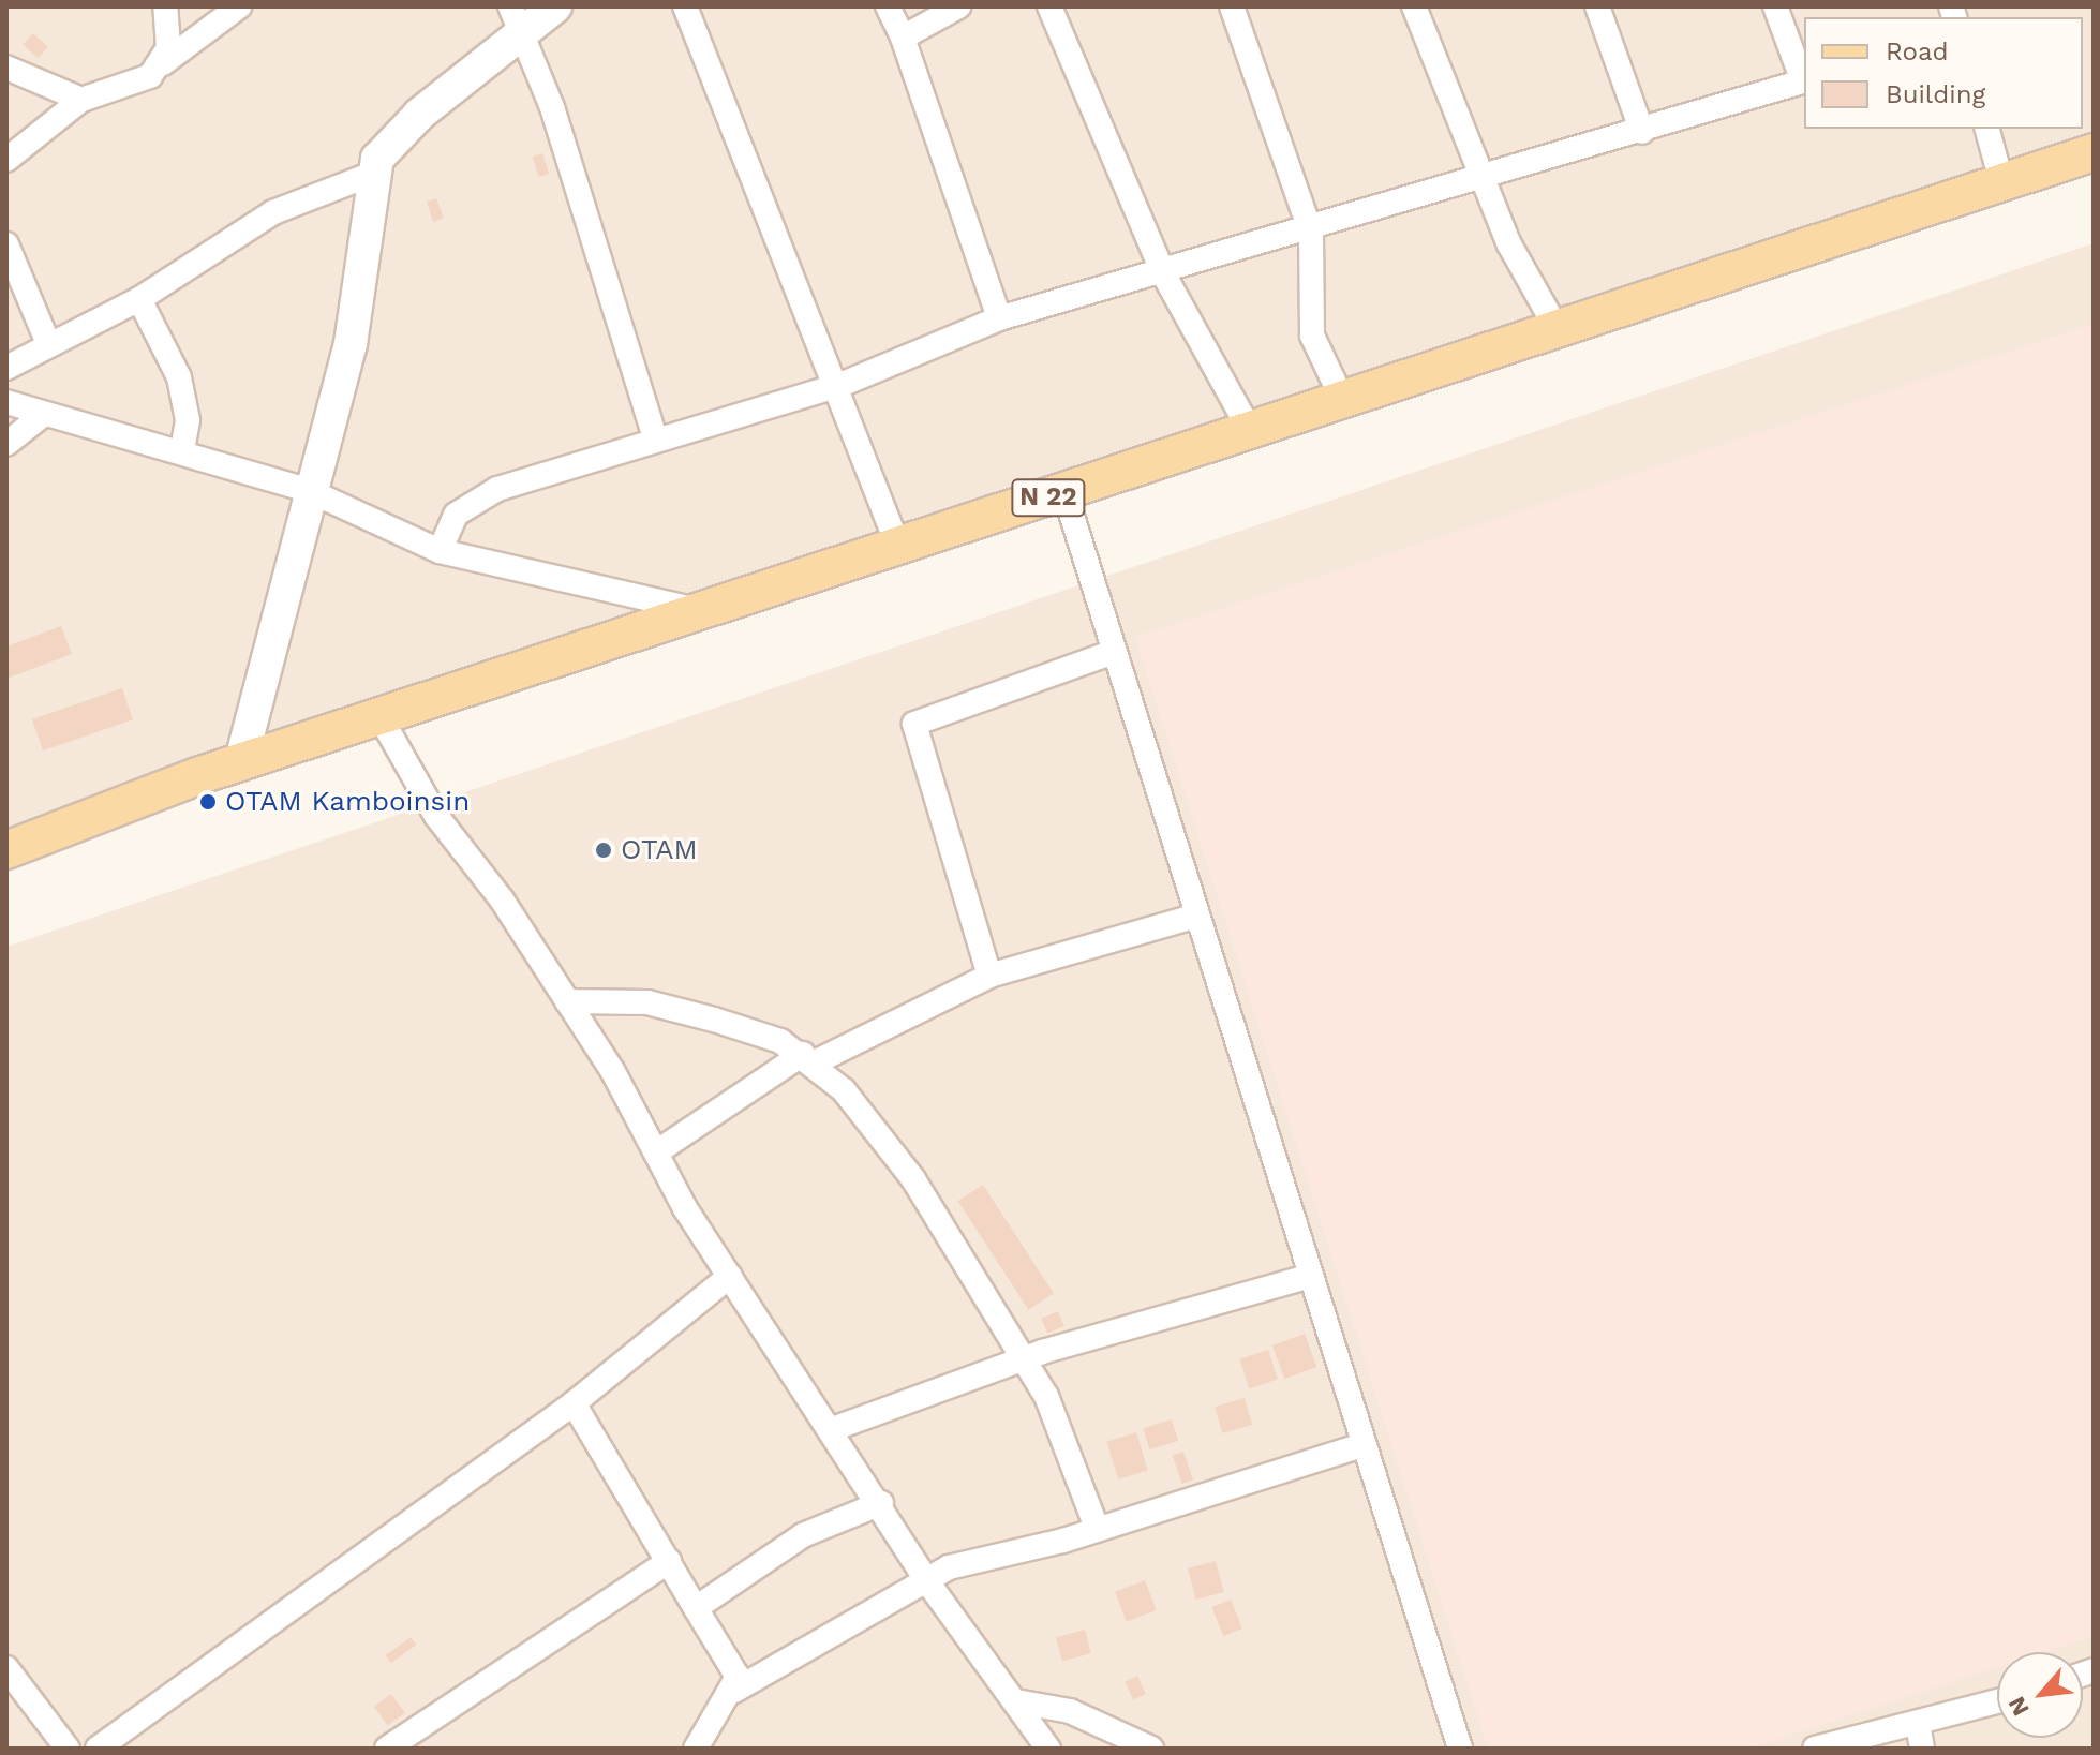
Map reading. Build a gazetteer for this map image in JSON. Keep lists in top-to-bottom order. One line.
{"streets":{"main road":["N 22"]},"places":["OTAM Kamboinsin","OTAM"],"legend":["Road","Building"],"north":"bottom left"}
